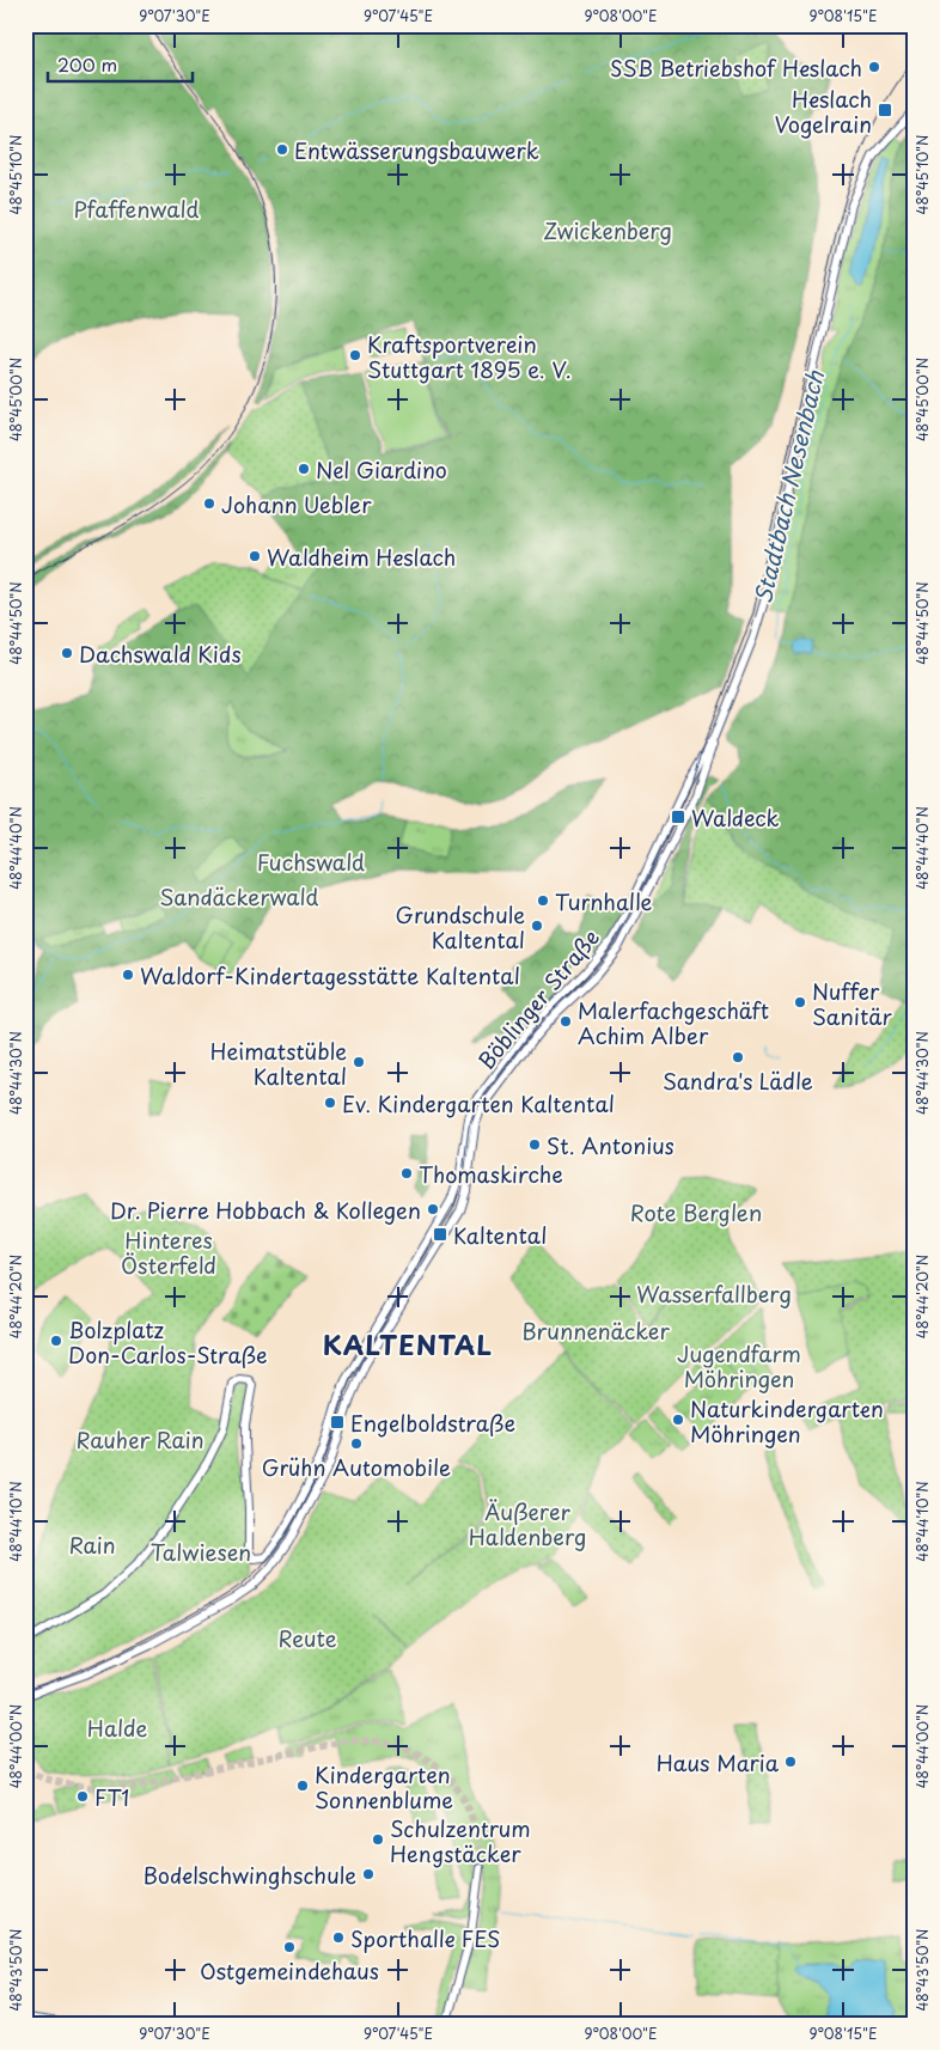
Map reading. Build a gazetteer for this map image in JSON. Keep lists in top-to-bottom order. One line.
{"streets":{"main road":["Böblinger Straße"]},"districts":["KALTENTAL"],"water":["Stadtbach Nesenbach"],"parks":["Pfaffenwald","Zwickenberg","Fuchswald","Sandäckerwald","Rote Berglen","Hinteres Österfeld","Wasserfallberg","Brunnenäcker","Jugendfarm Möhringen","Rauher Rain","Äußerer Haldenberg","Rain","Talwiesen","Reute","Halde"],"places":{"other":["SSB Betriebshof Heslach","Entwässerungsbauwerk","Kraftsportverein Stuttgart 1895 e. V.","Nel Giardino","Johann Uebler","Waldheim Heslach","Dachswald Kids","Turnhalle","Grundschule Kaltental","Waldorf-Kindertagesstätte Kaltental","Nuffer Sanitär","Malerfachgeschäft Achim Alber","Sandra's Lädle","Heimatstüble Kaltental","Ev. Kindergarten Kaltental","St. Antonius","Thomaskirche","Dr. Pierre Hobbach & Kollegen","Bolzplatz Don-Carlos-Straße","Naturkindergarten Möhringen","Grühn Automobile","Haus Maria","Kindergarten Sonnenblume","FT1","Schulzentrum Hengstäcker","Bodelschwinghschule","Sporthalle FES","Ostgemeindehaus"],"transit":["Heslach Vogelrain","Waldeck","Kaltental","Engelboldstraße"]},"scale_bar":"200 m","coordinates":["9°07'30\"E","9°07'45\"E","9°08'00\"E","9°08'15\"E","48°45'10\"N","48°45'00\"N","48°44'50\"N","48°44'40\"N","48°44'30\"N","48°44'20\"N","48°44'10\"N","48°44'00\"N","48°43'50\"N"]}
